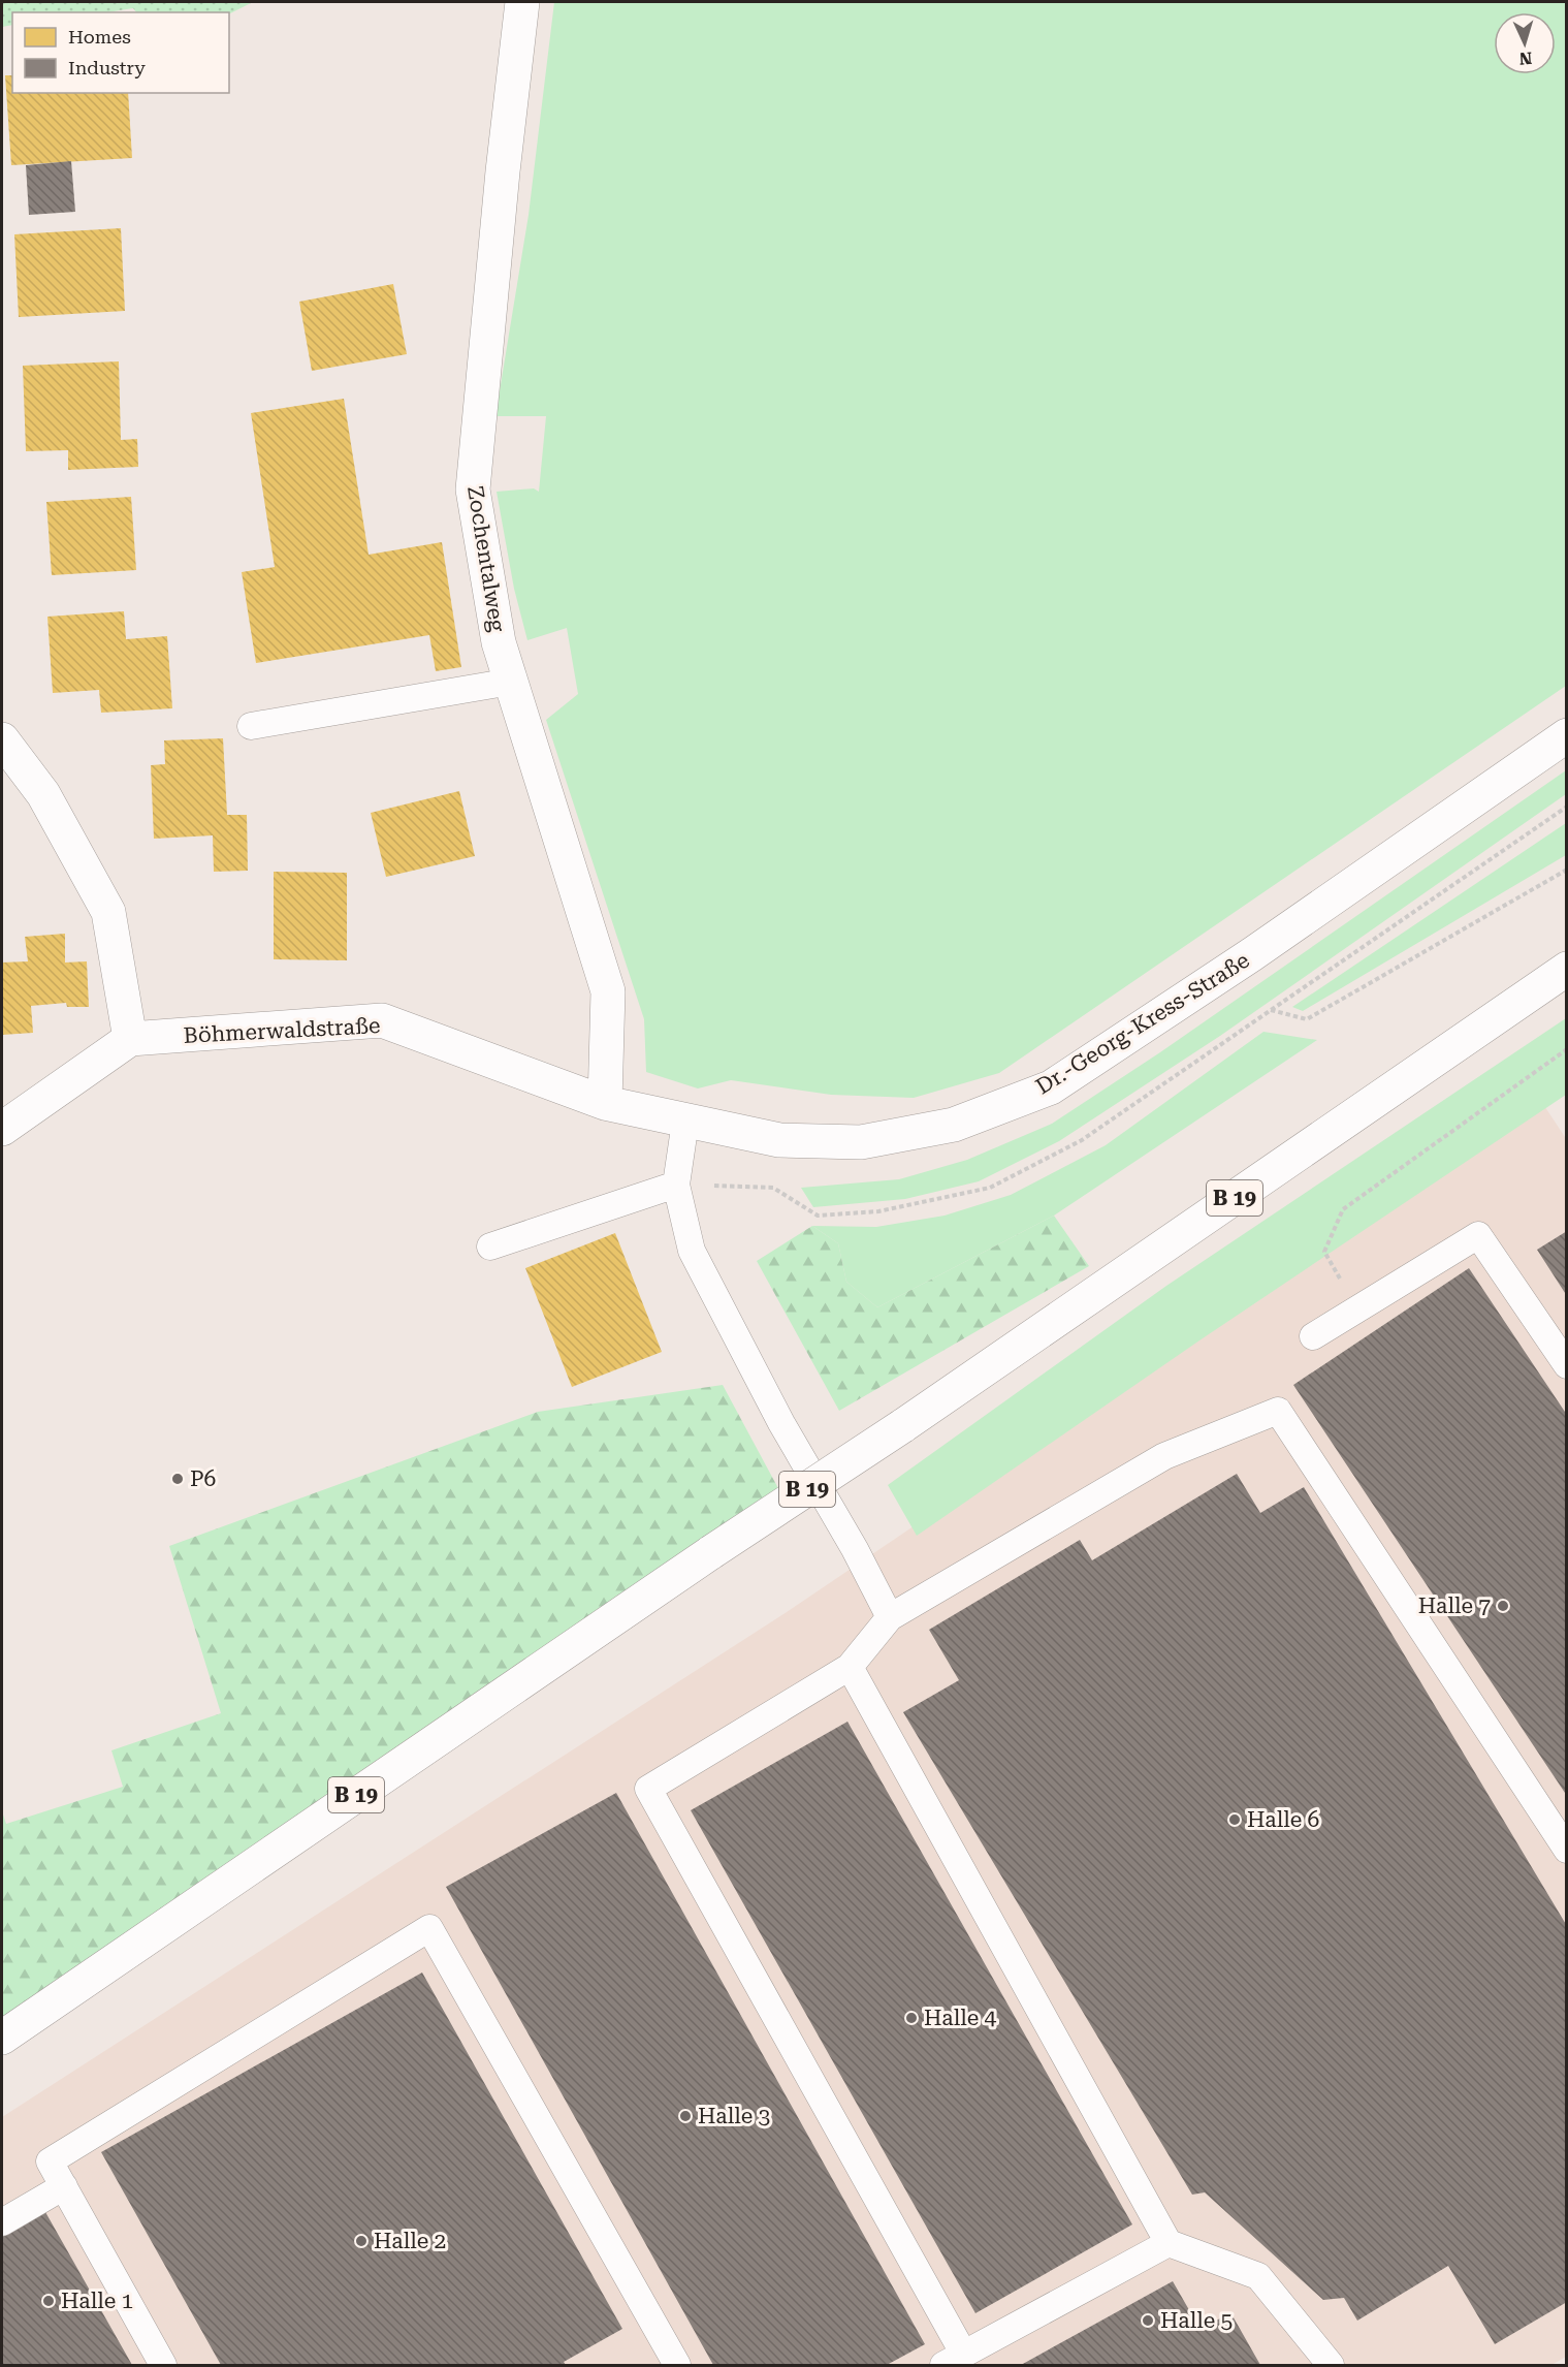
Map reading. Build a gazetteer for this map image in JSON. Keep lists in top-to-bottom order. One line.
{"streets":{"main road":["Zochentalweg","Dr.-Georg-Kress-Straße","Böhmerwaldstraße","B 19"]},"crossings":[["Zochentalweg","Böhmerwaldstraße"],["Dr.-Georg-Kress-Straße","Böhmerwaldstraße"]],"places":["P6","Halle 7","Halle 6","Halle 4","Halle 3","Halle 2","Halle 1","Halle 5"],"legend":["Homes","Industry"],"north":"bottom"}
